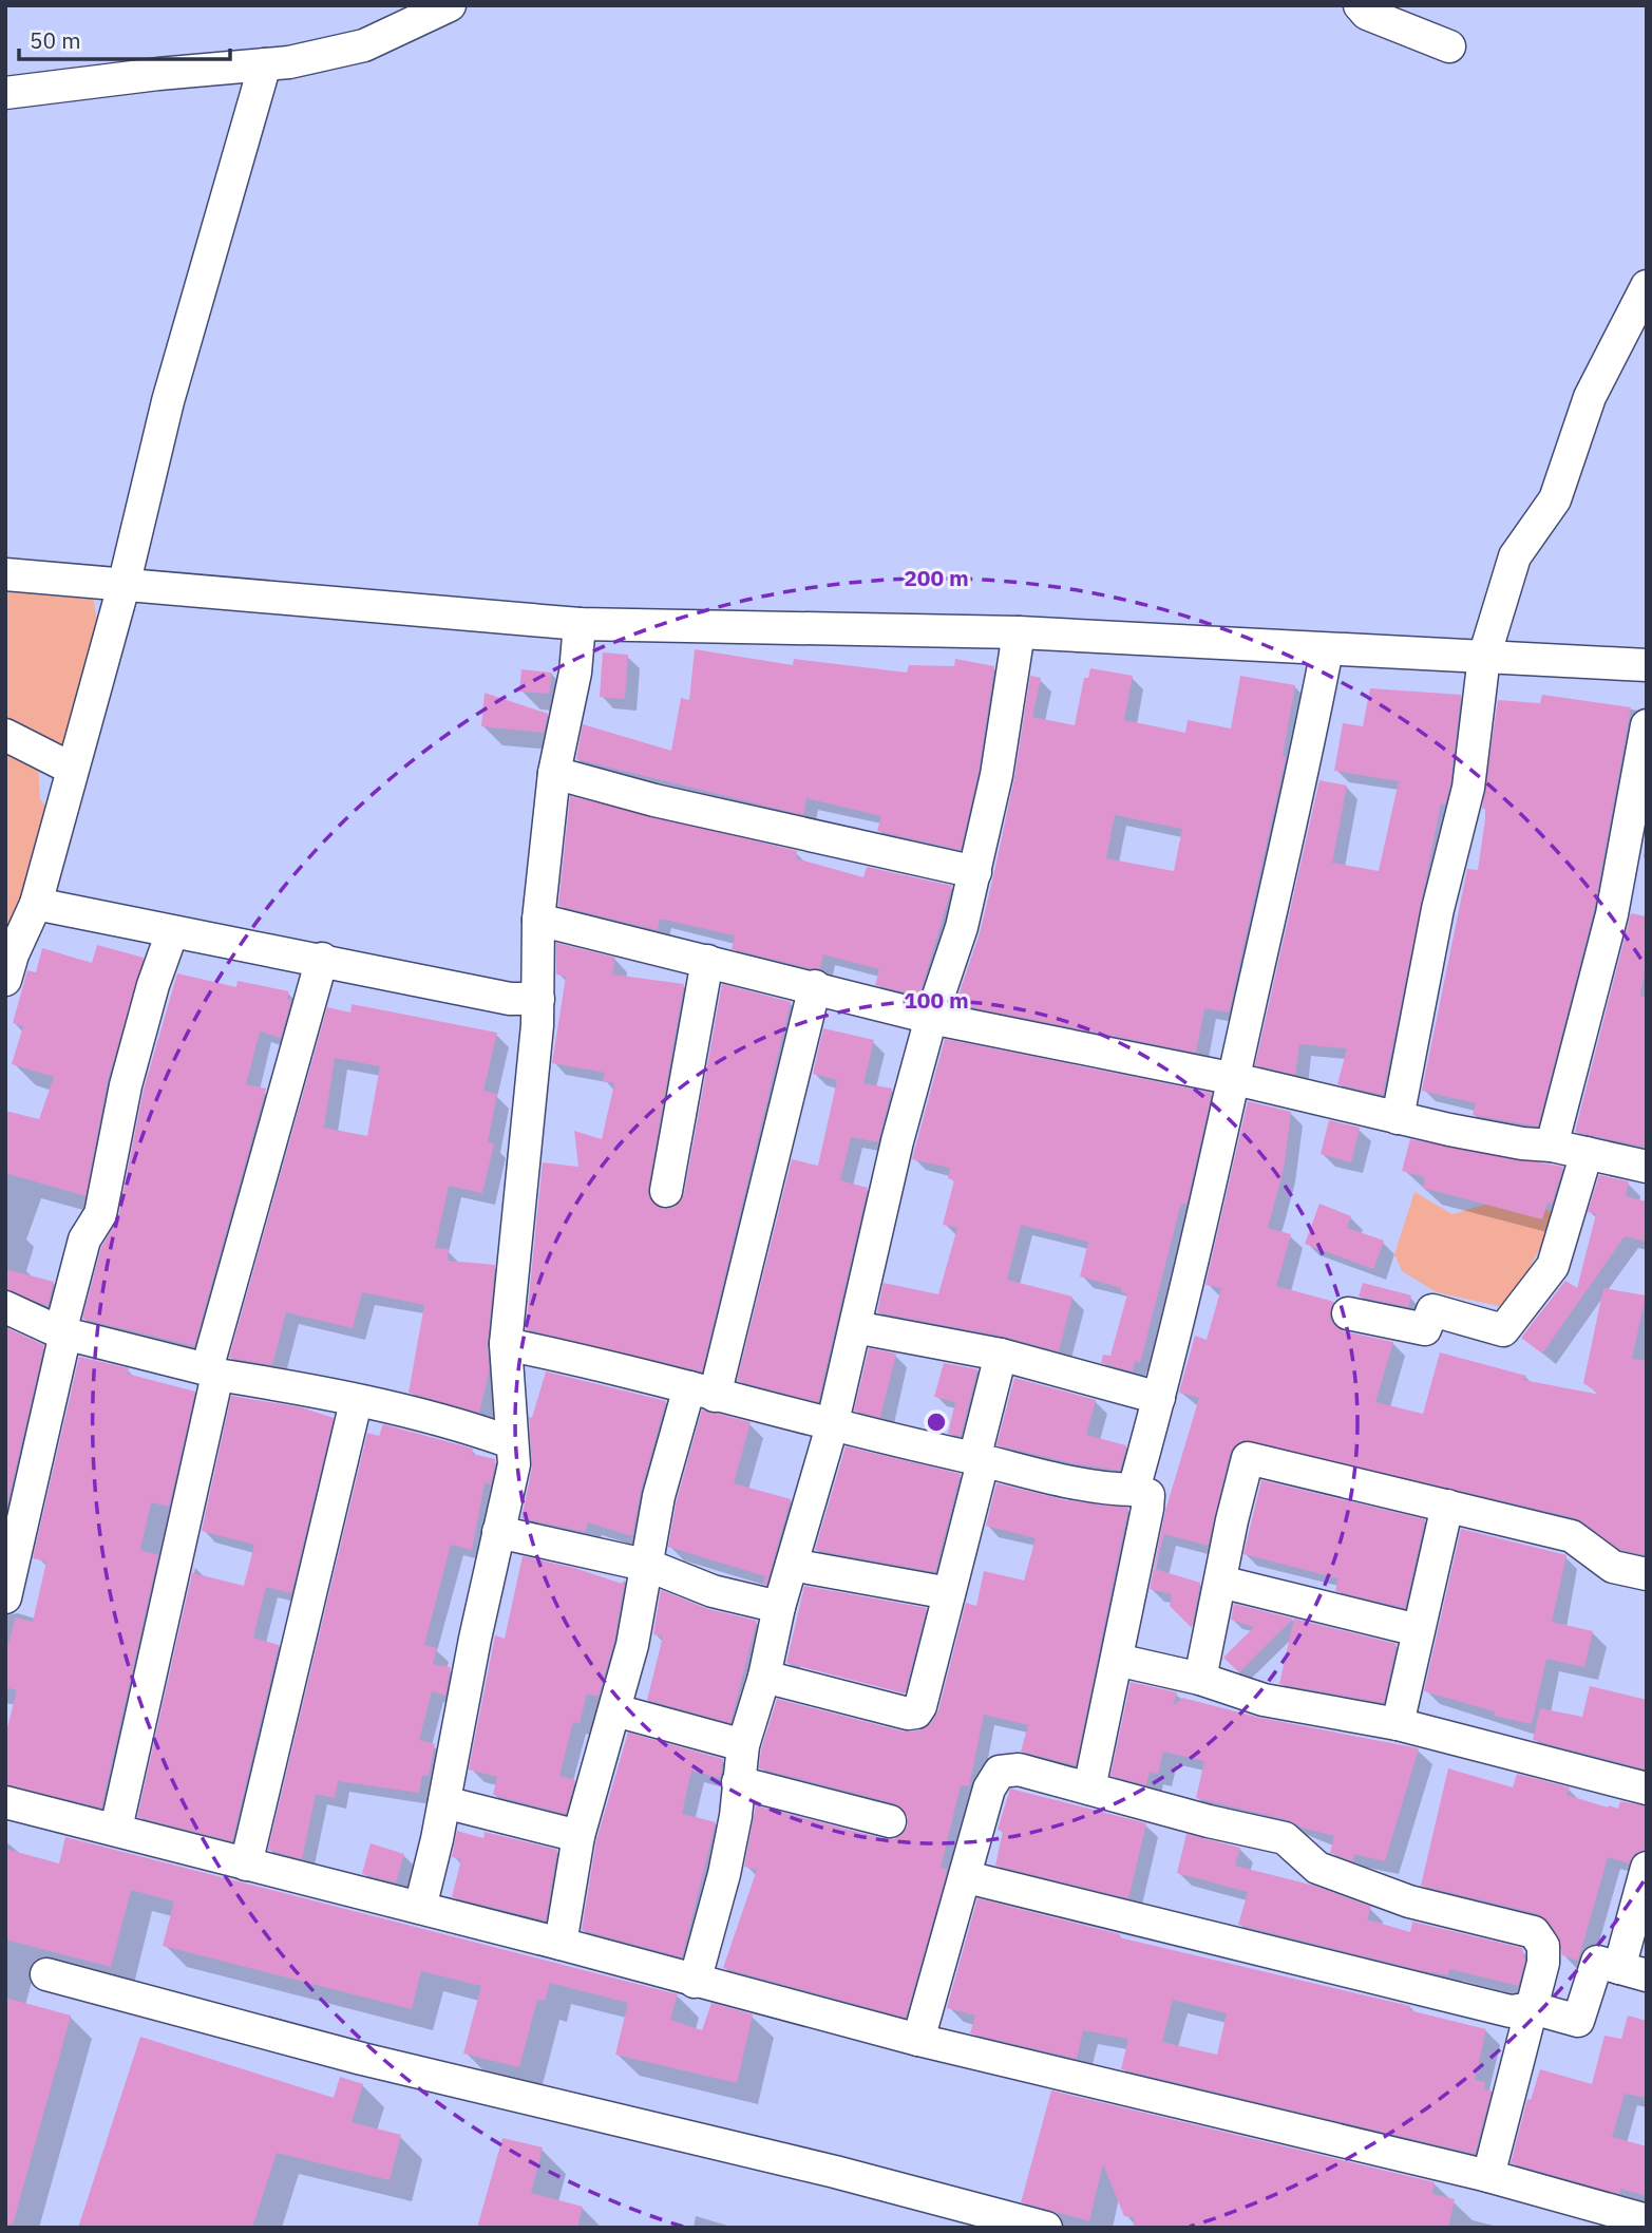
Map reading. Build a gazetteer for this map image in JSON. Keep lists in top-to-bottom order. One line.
{"scale_bar":"50 m","rings":["200 m","100 m"]}
